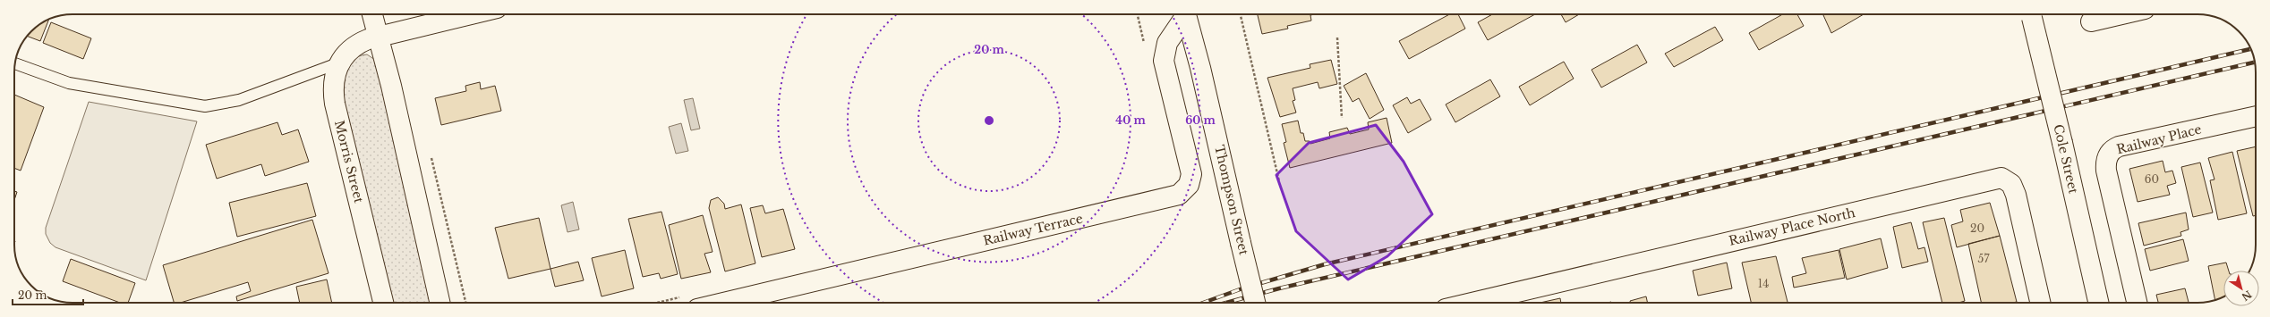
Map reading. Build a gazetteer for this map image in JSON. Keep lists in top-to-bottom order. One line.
{"streets":{"street":["Railway Place","Cole Street","Morris Street","Thompson Street","Railway Place North","Railway Terrace"]},"house_numbers":["60","20","57","14"],"scale_bar":"20 m","north":"bottom right","rings":["20 m","40 m","60 m"]}
